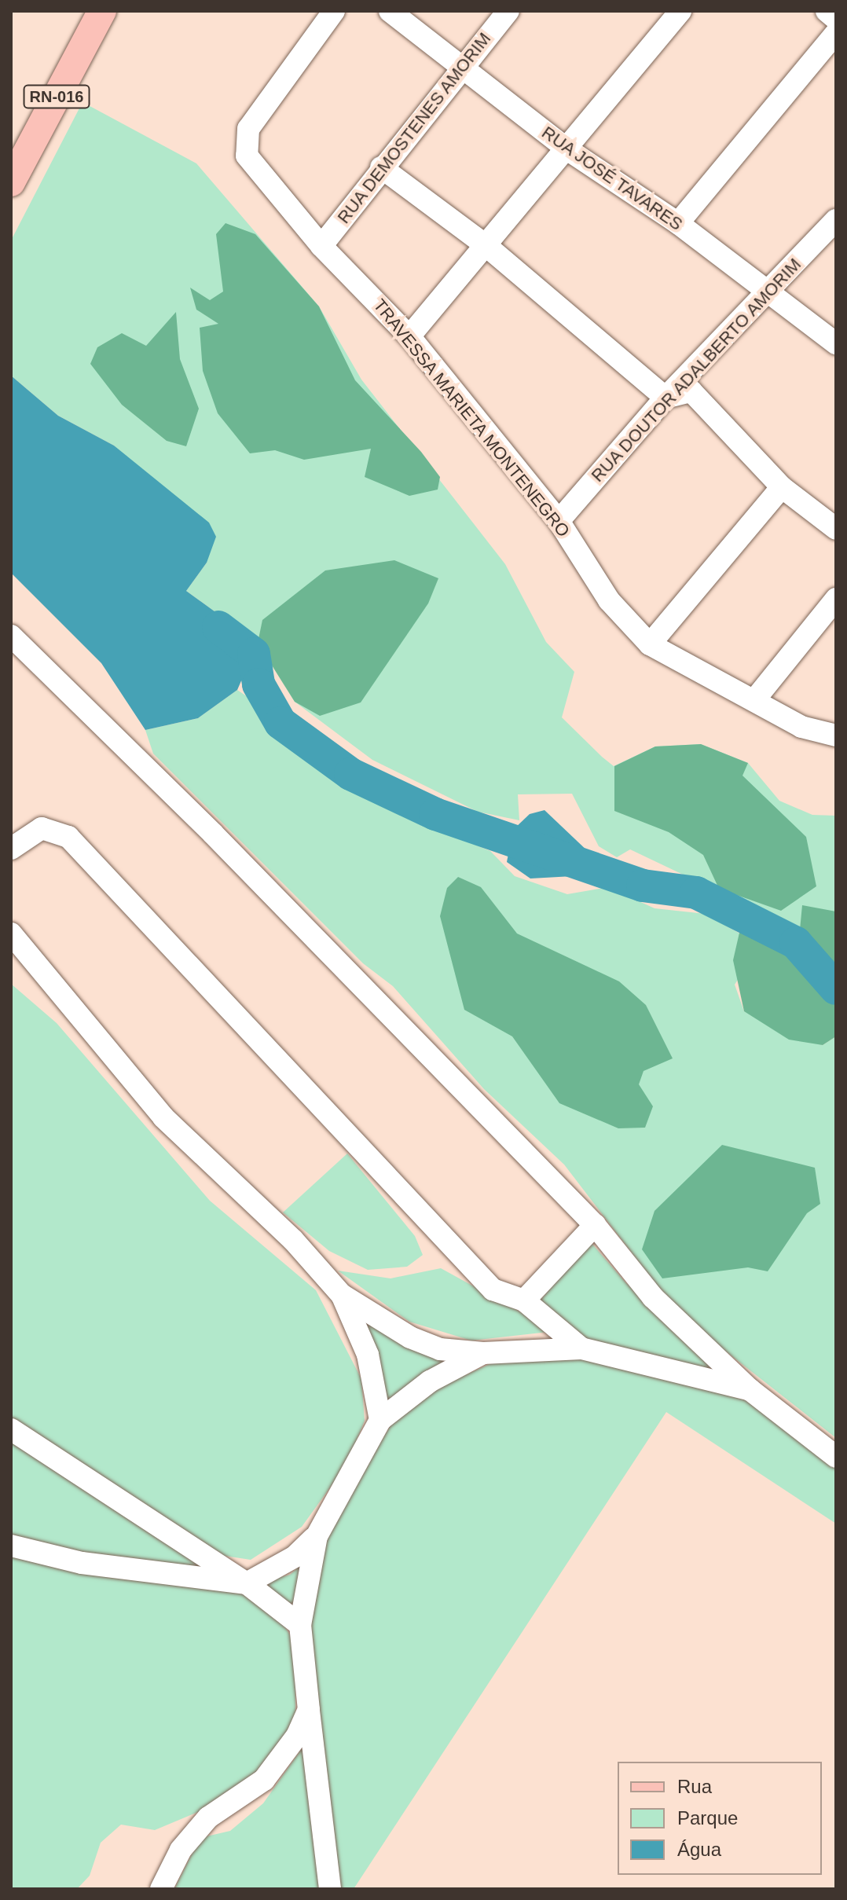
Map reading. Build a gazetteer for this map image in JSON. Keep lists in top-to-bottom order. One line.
{"streets":{"main road":["RN-016"],"street":["RUA DEMOSTENES AMORIM","RUA JOSÉ TAVARES","RUA DOUTOR ADALBERTO AMORIM","TRAVESSA MARIETA MONTENEGRO"]},"crossings":[["RUA DEMOSTENES AMORIM","RUA JOSÉ TAVARES"],["RUA DEMOSTENES AMORIM","TRAVESSA MARIETA MONTENEGRO"],["RUA JOSÉ TAVARES","RUA DOUTOR ADALBERTO AMORIM"],["RUA DOUTOR ADALBERTO AMORIM","TRAVESSA MARIETA MONTENEGRO"]],"legend":["Rua","Parque","Água"]}
